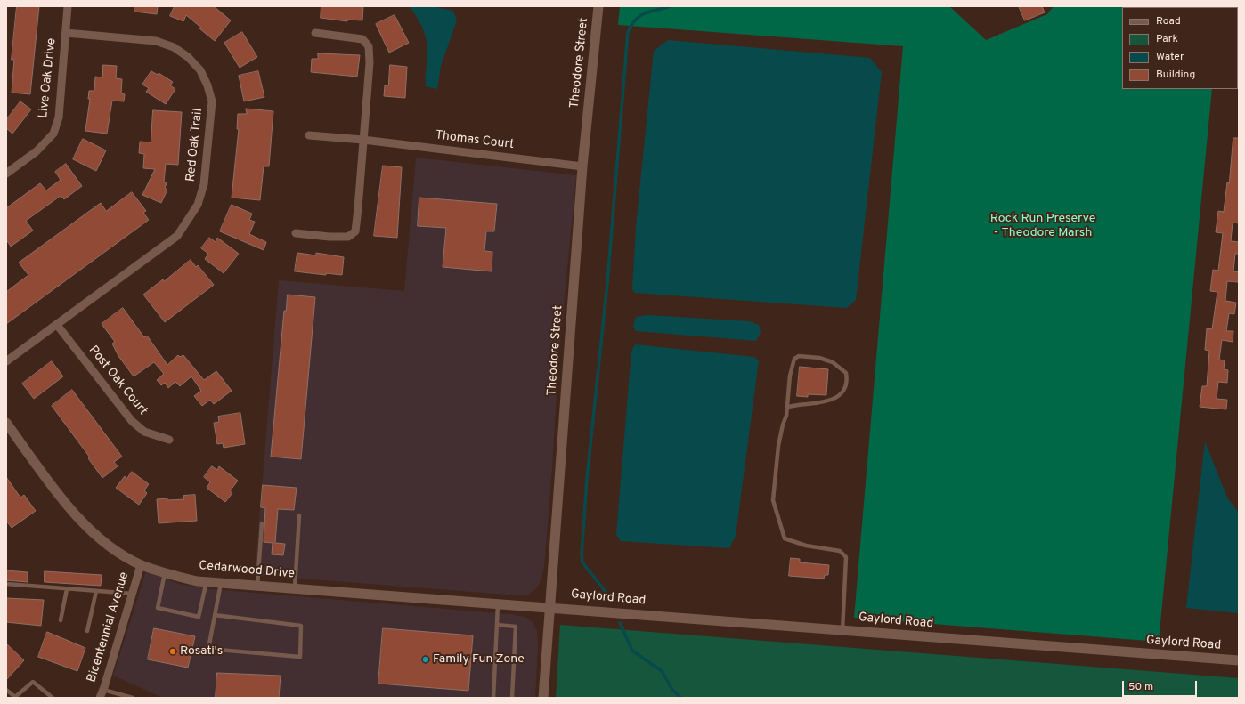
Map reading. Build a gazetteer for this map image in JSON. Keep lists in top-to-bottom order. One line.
{"streets":{"street":["Theodore Street","Live Oak Drive","Thomas Court","Red Oak Trail","Post Oak Court","Cedarwood Drive","Gaylord Road","Bicentennial Avenue"]},"crossings":[["Theodore Street","Thomas Court"],["Theodore Street","Cedarwood Drive"],["Theodore Street","Gaylord Road"],["Live Oak Drive","Red Oak Trail"],["Red Oak Trail","Post Oak Court"],["Cedarwood Drive","Gaylord Road"],["Cedarwood Drive","Bicentennial Avenue"]],"parks":["Rock Run Preserve - Theodore Marsh"],"places":["Rosati's","Family Fun Zone"],"legend":["Road","Park","Water","Building"],"scale_bar":"50 m"}
